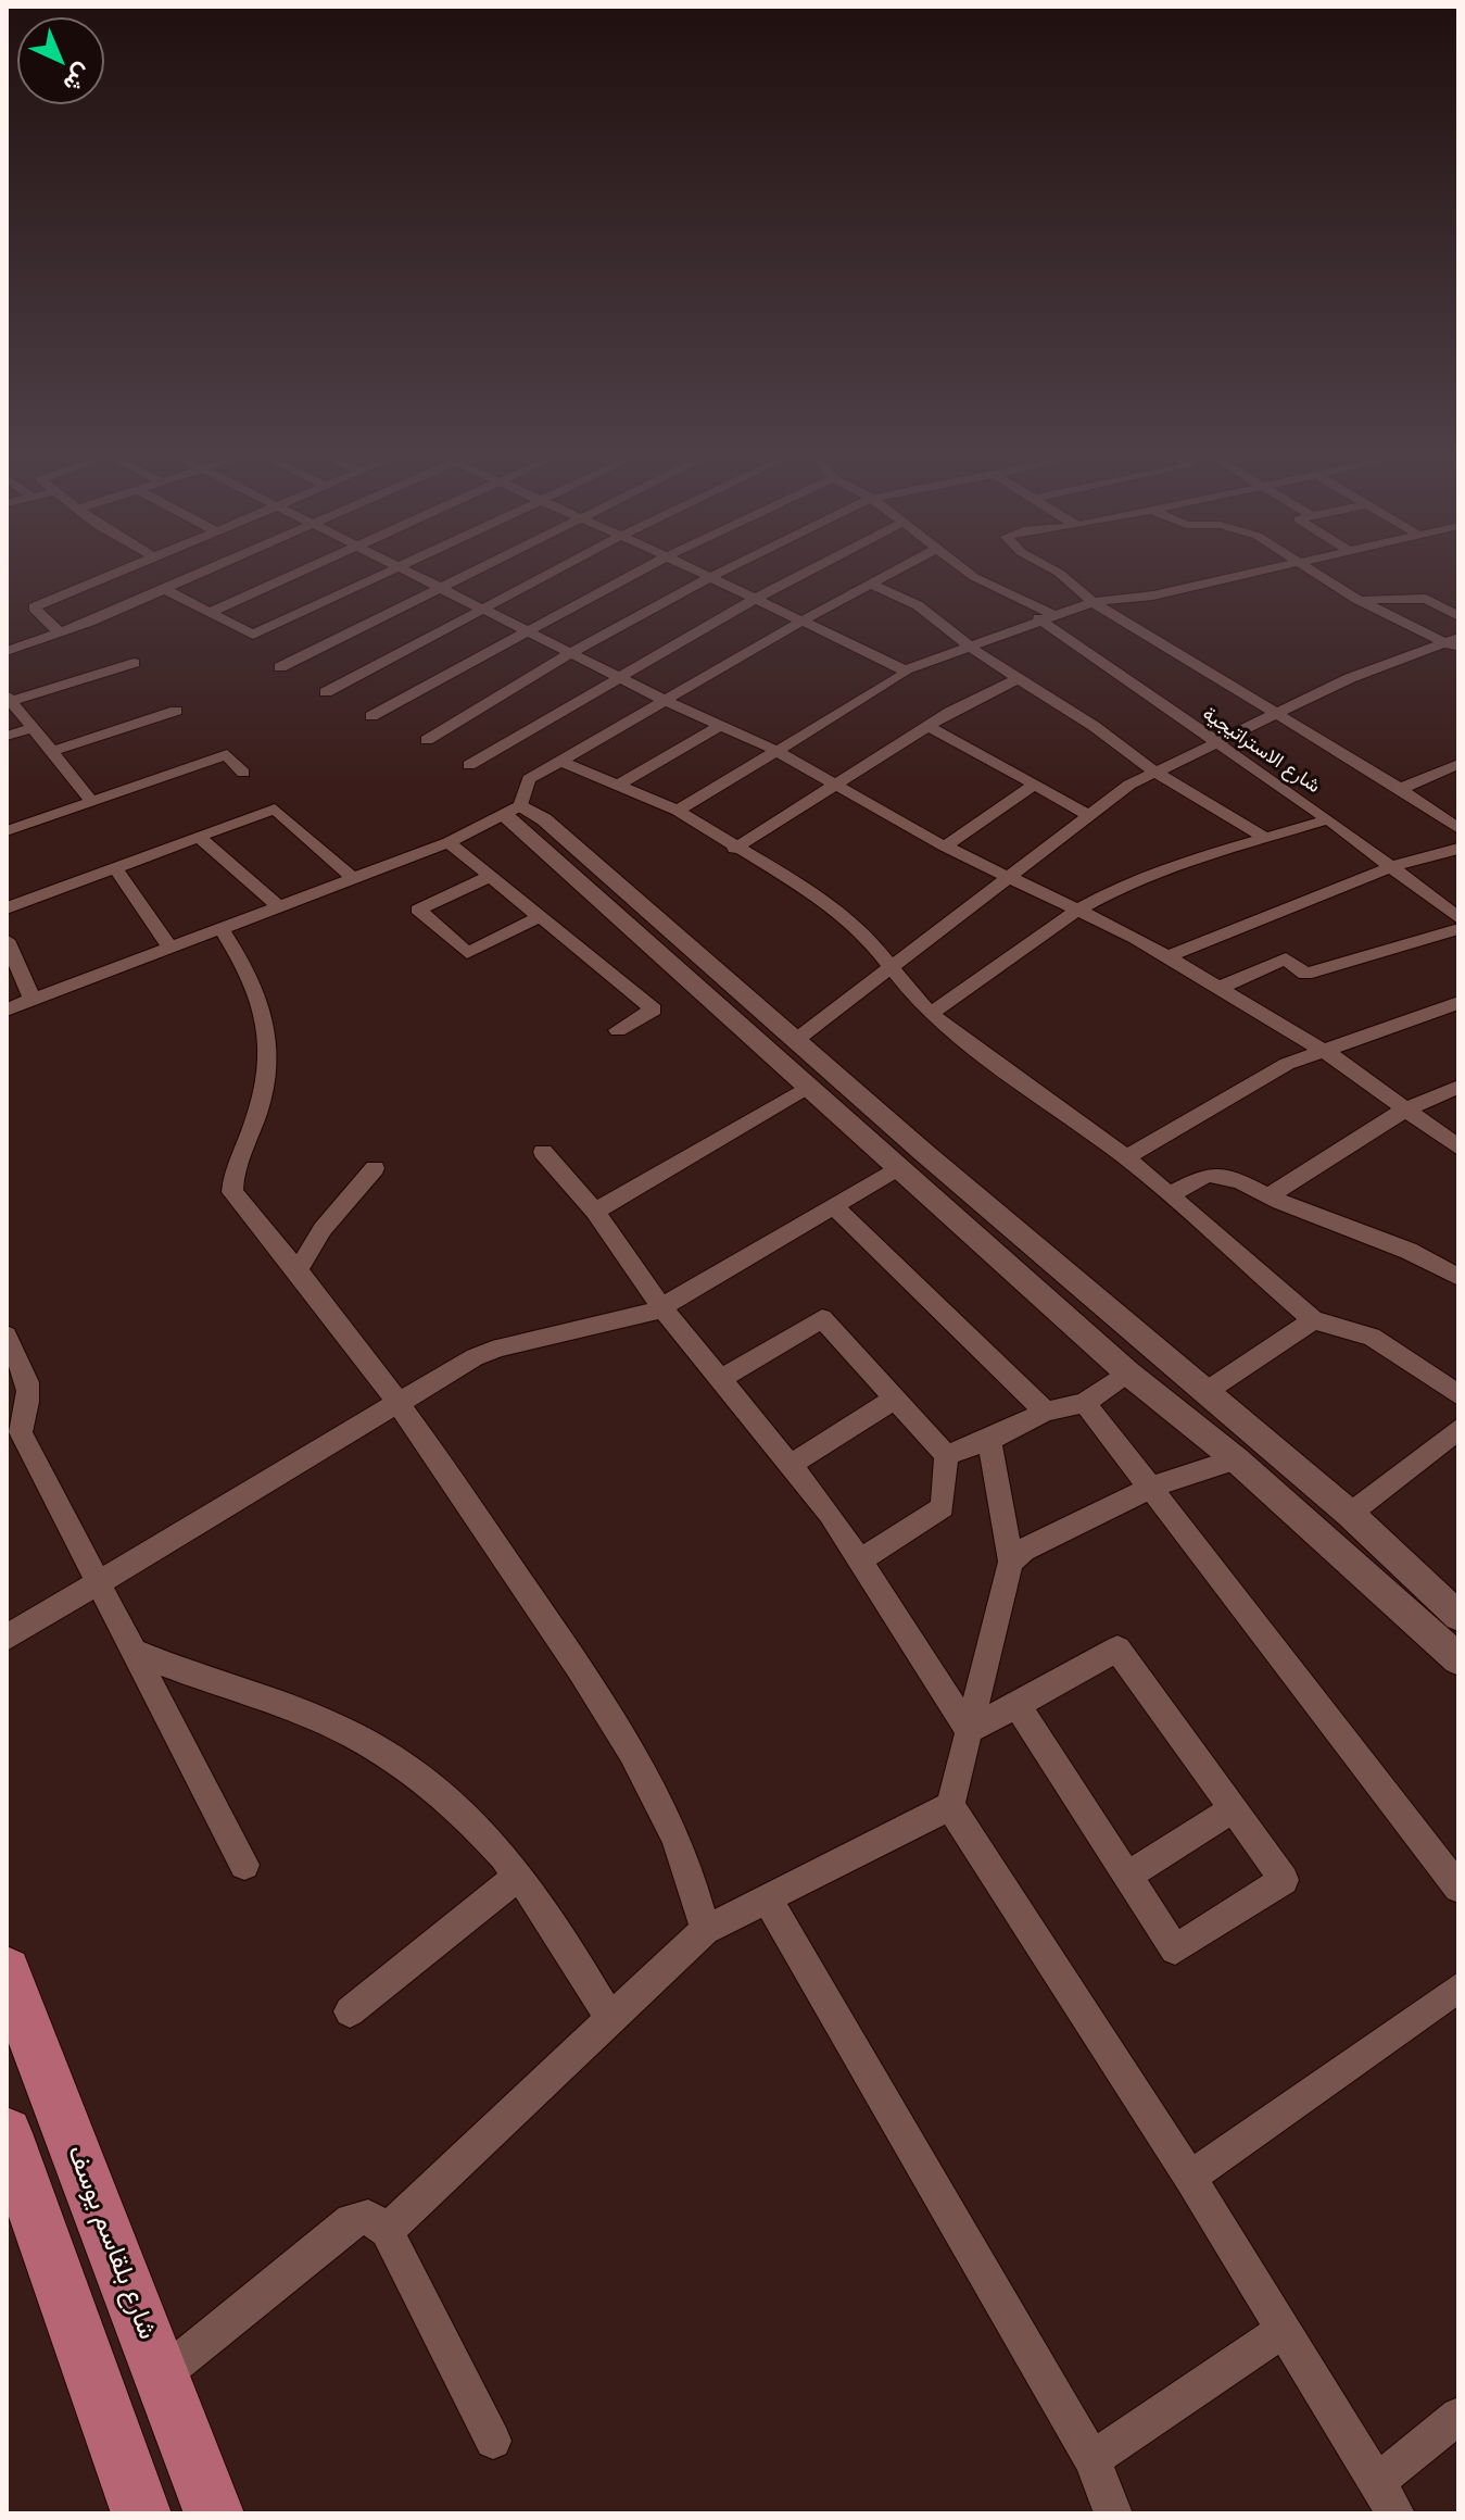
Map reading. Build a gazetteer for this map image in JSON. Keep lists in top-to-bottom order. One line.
{"streets":{"main road":["شارع بلقاسم يوسف"],"street":["شارع الاستراتيجية"]},"north":"bottom right"}
